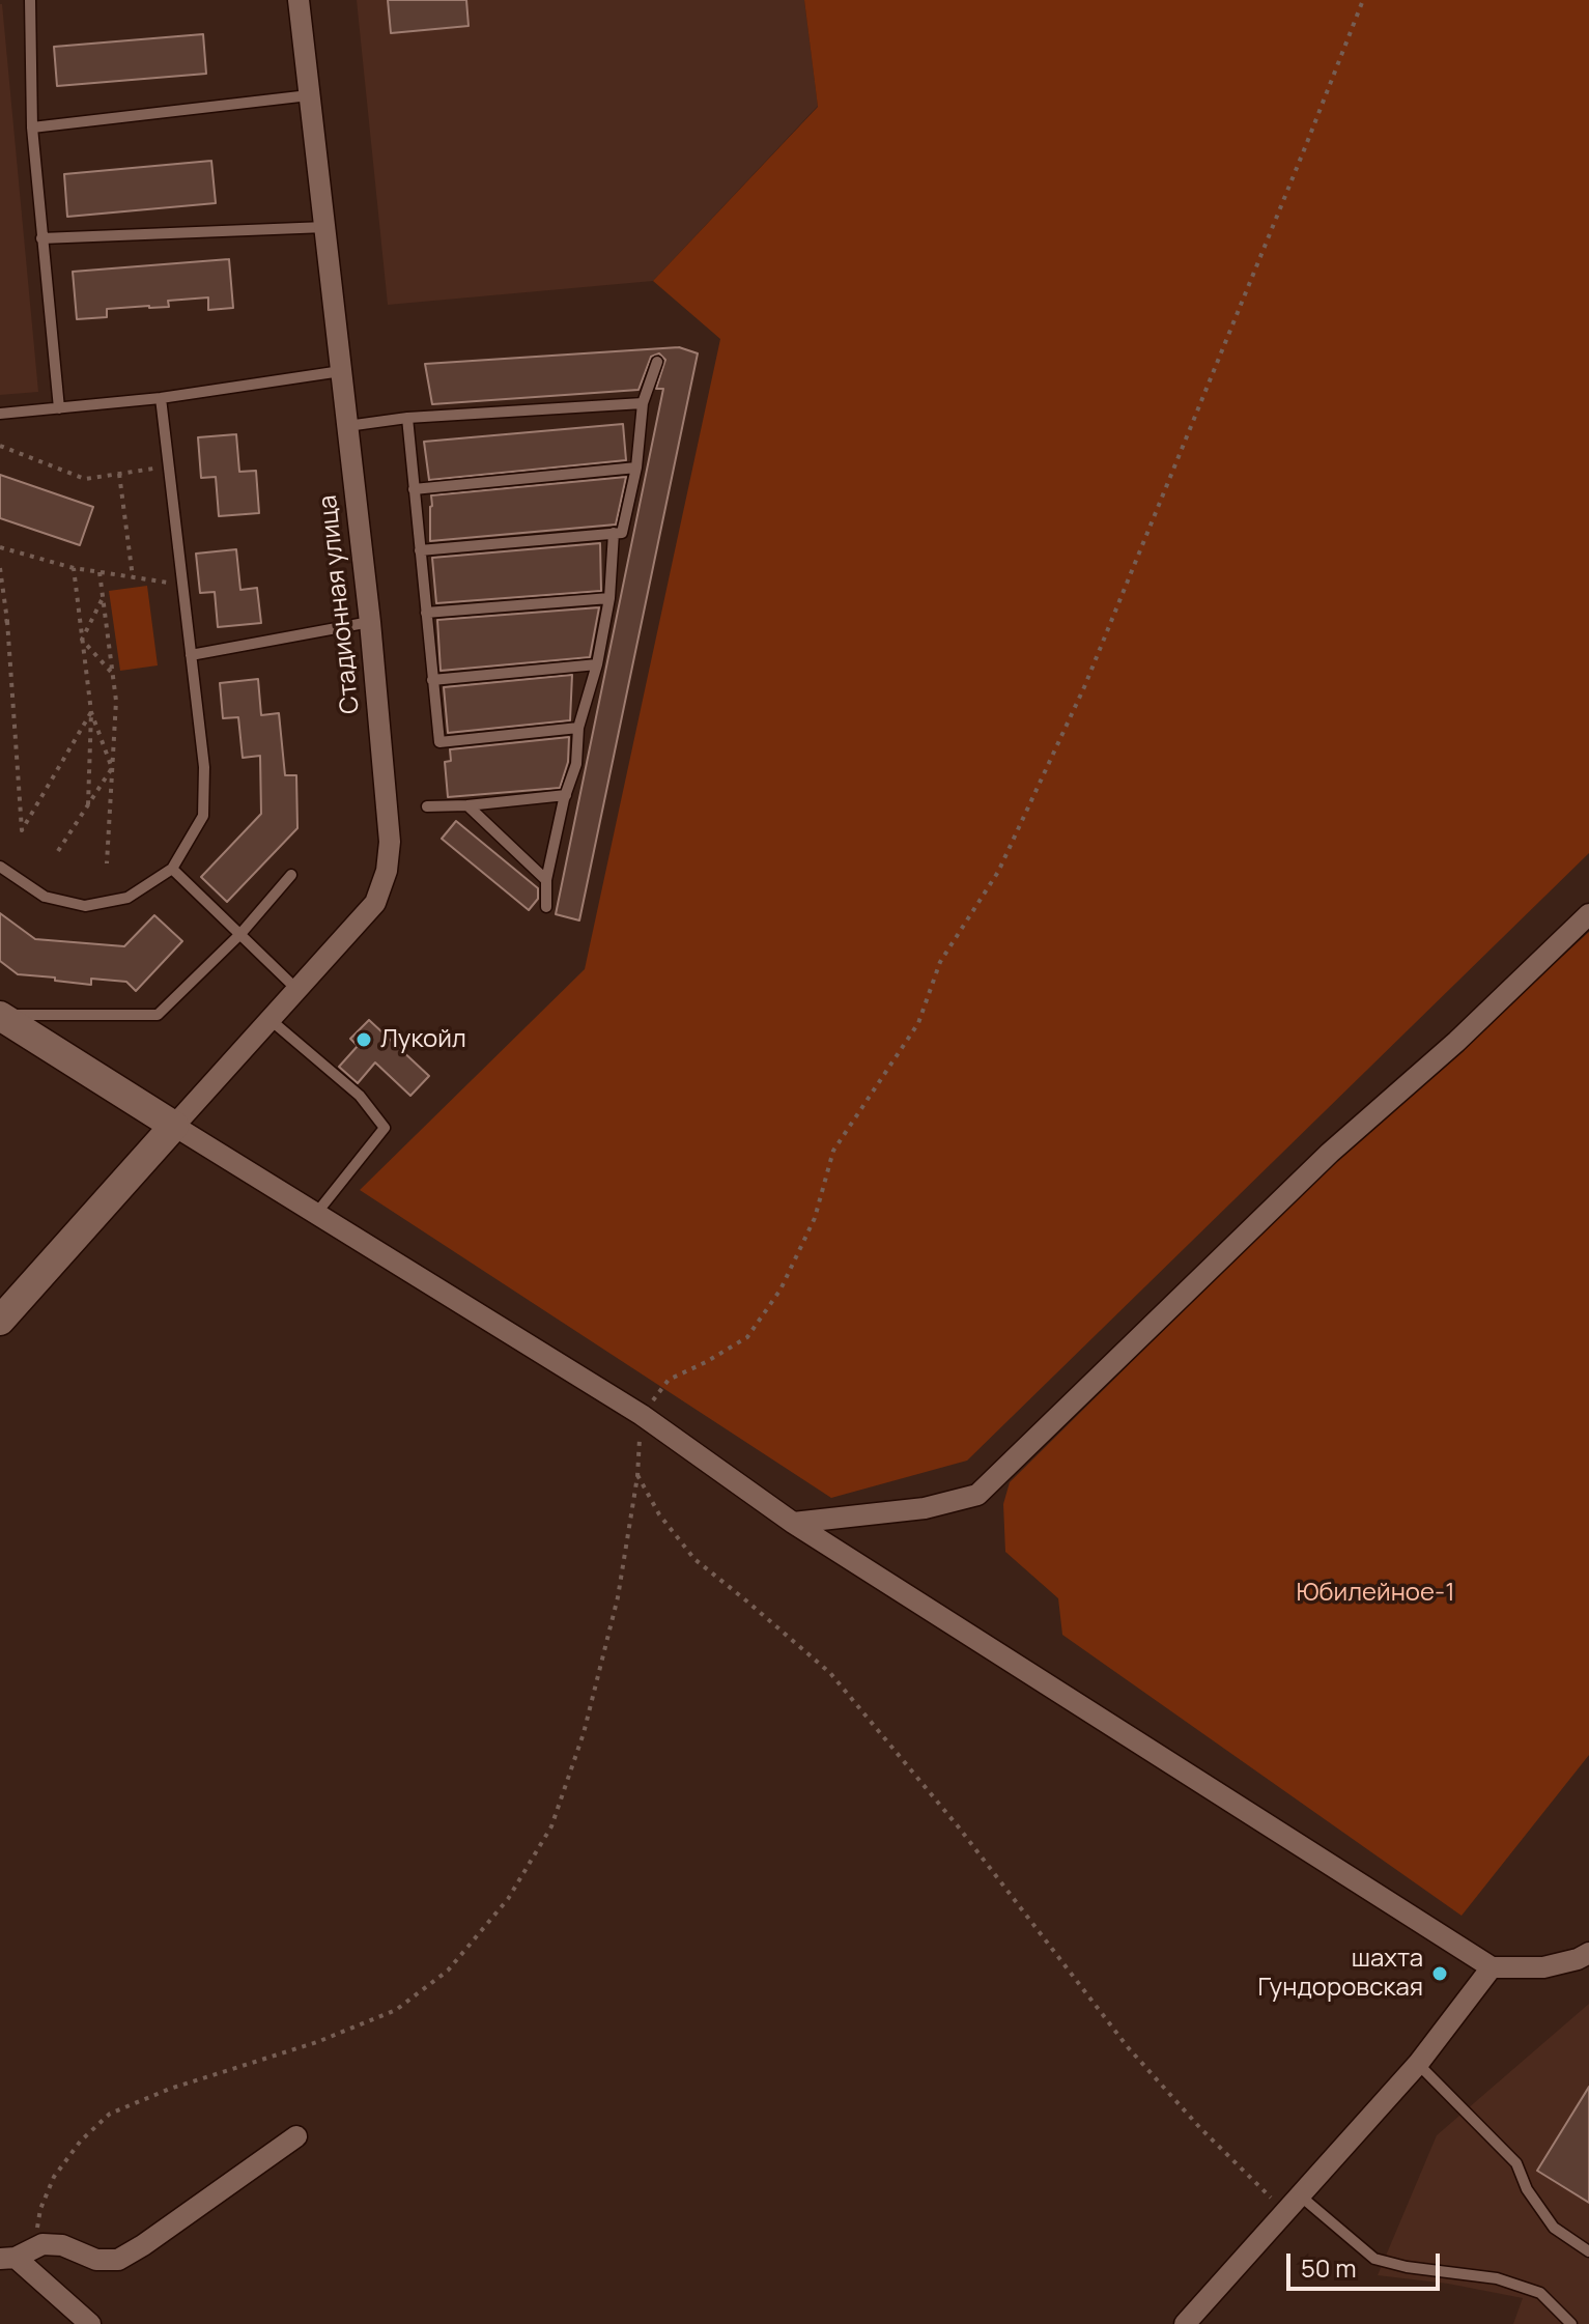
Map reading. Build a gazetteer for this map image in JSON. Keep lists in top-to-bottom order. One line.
{"streets":{"street":["Стадионная улица"]},"parks":["Юбилейное-1"],"places":["Лукойл","шахта Гундоровская"],"scale_bar":"50 m"}
